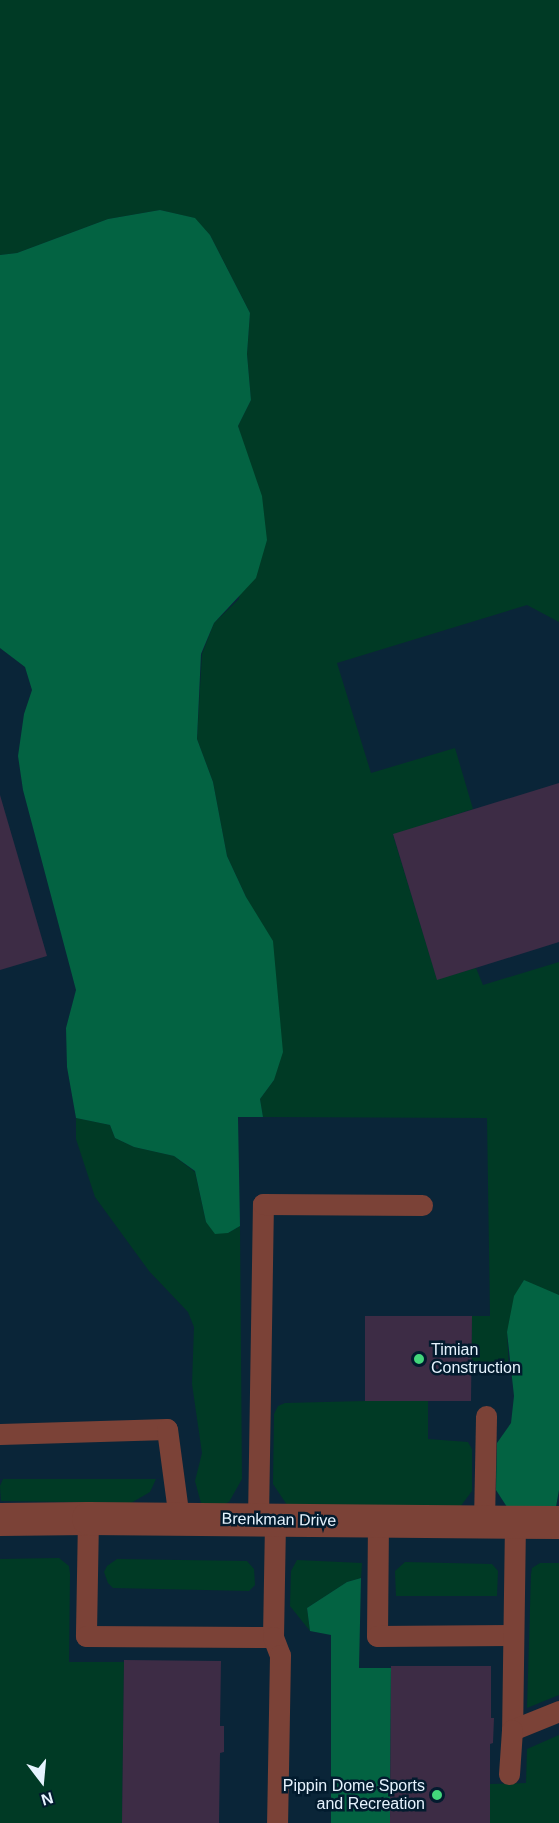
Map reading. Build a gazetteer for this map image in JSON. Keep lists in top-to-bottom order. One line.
{"streets":{"street":["Brenkman Drive"]},"places":["Timian Construction","Pippin Dome Sports and Recreation"],"north":"bottom"}
